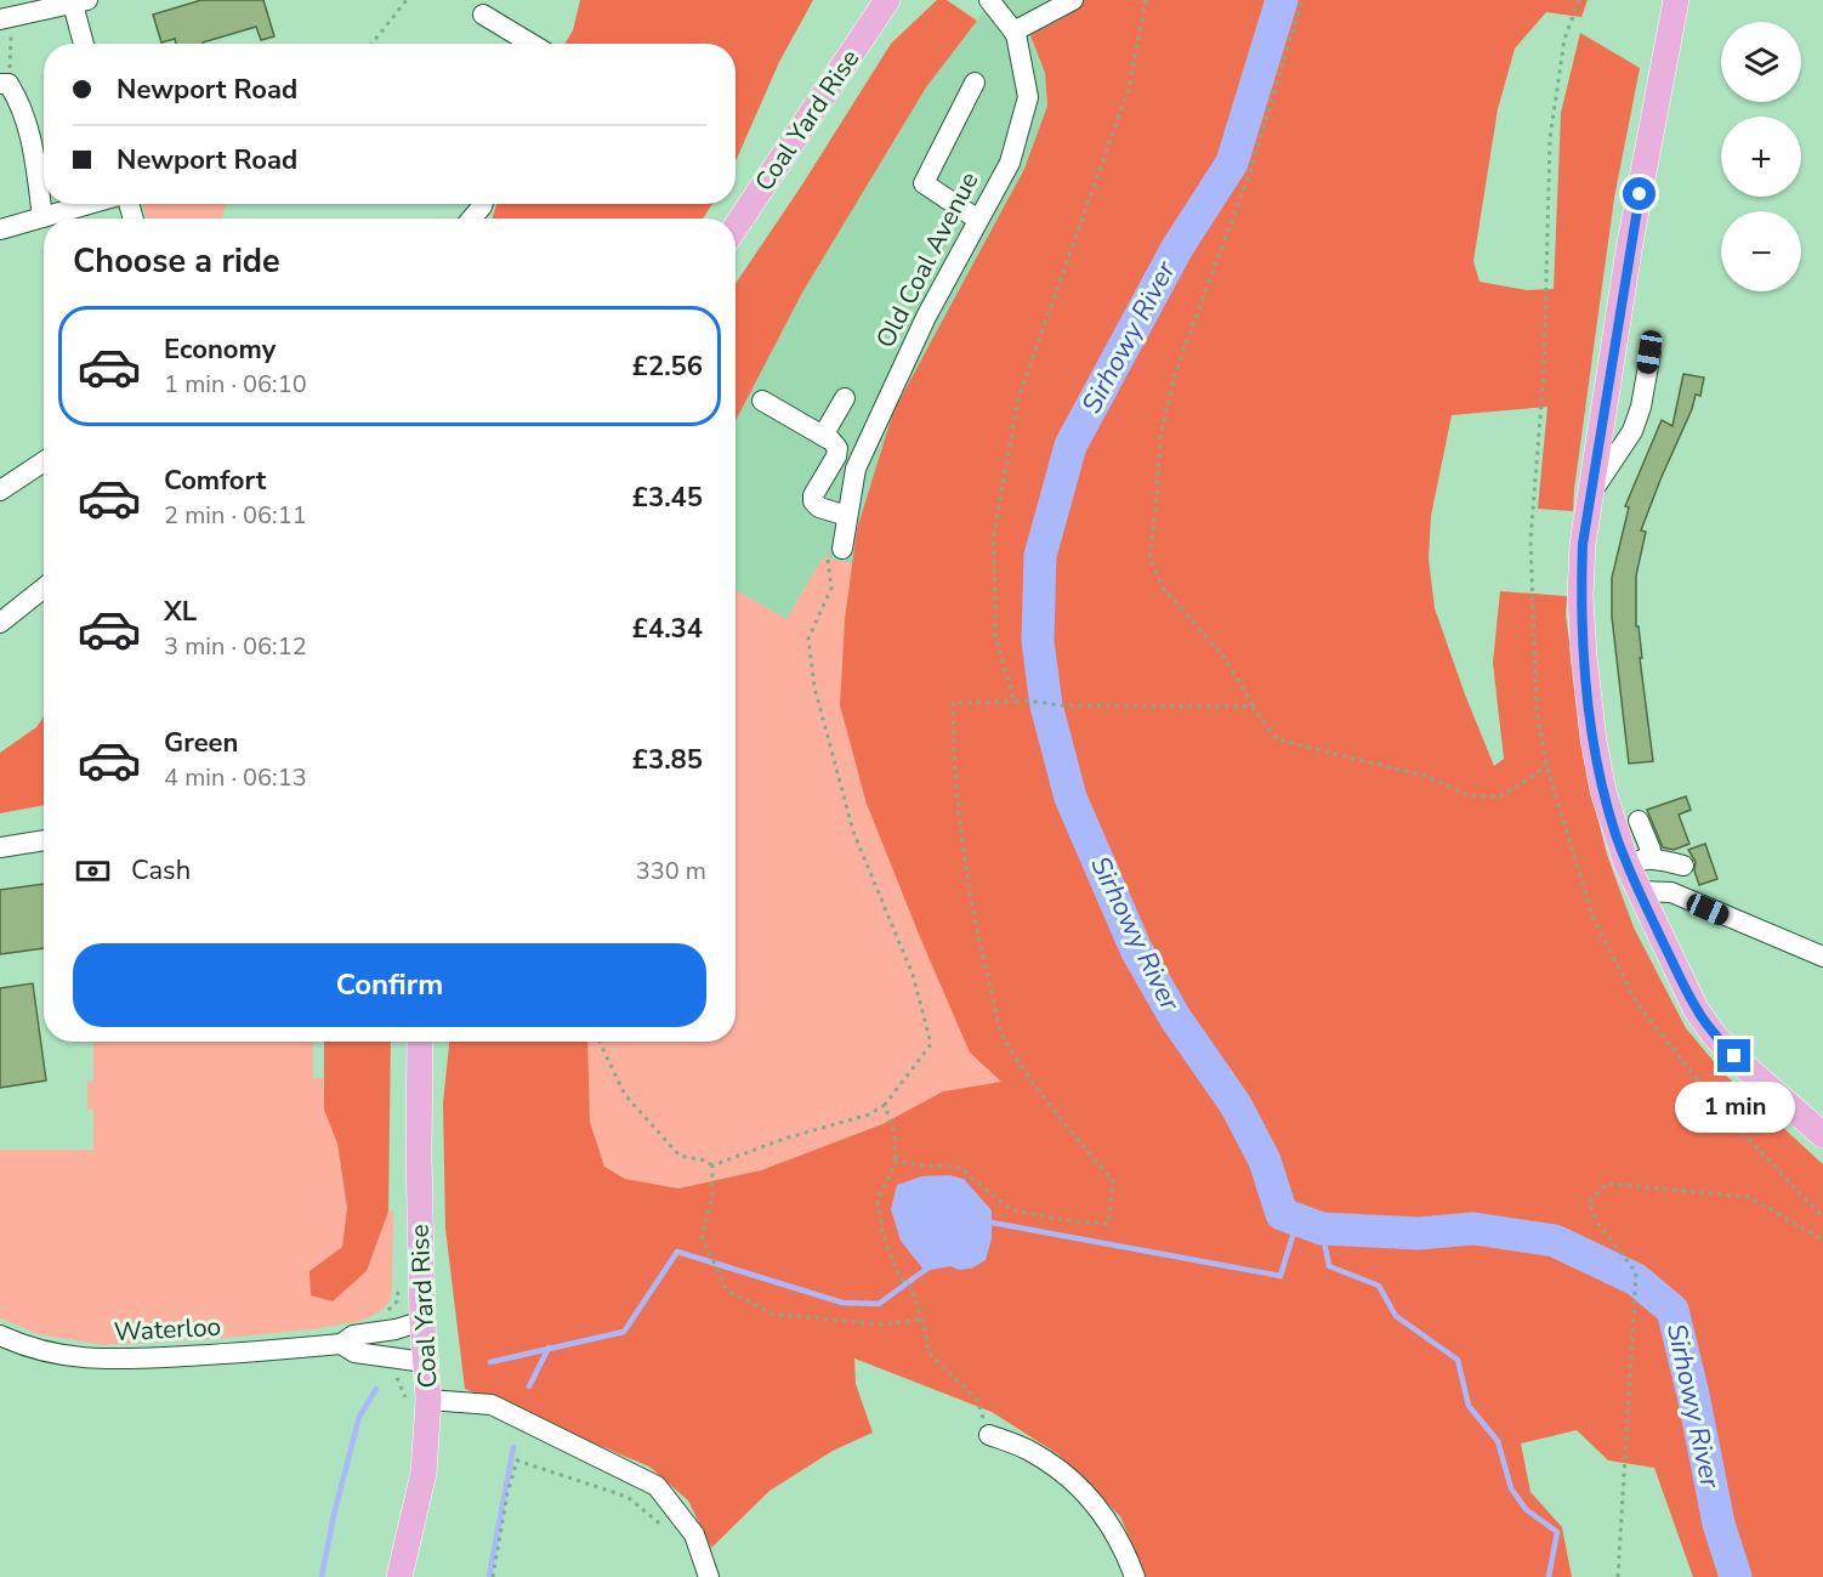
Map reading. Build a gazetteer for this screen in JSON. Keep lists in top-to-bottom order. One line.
{"streets":{"main road":["Coal Yard Rise"],"street":["Old Coal Avenue","Waterloo"]},"crossings":[["Coal Yard Rise","Waterloo"]],"water":["Sirhowy River"],"page":{"map_buttons":["+","−"],"banner":["Newport Road","Newport Road"],"heading":"Choose a ride","list":[{"name":"Economy","note":"1 min · 06:10","value":"£2.56"},{"name":"Comfort","note":"2 min · 06:11","value":"£3.45"},{"name":"XL","note":"3 min · 06:12","value":"£4.34"},{"name":"Green","note":"4 min · 06:13","value":"£3.85"}],"pay":["Cash","330 m"],"buttons":"Confirm","bubble":"1 min"}}
